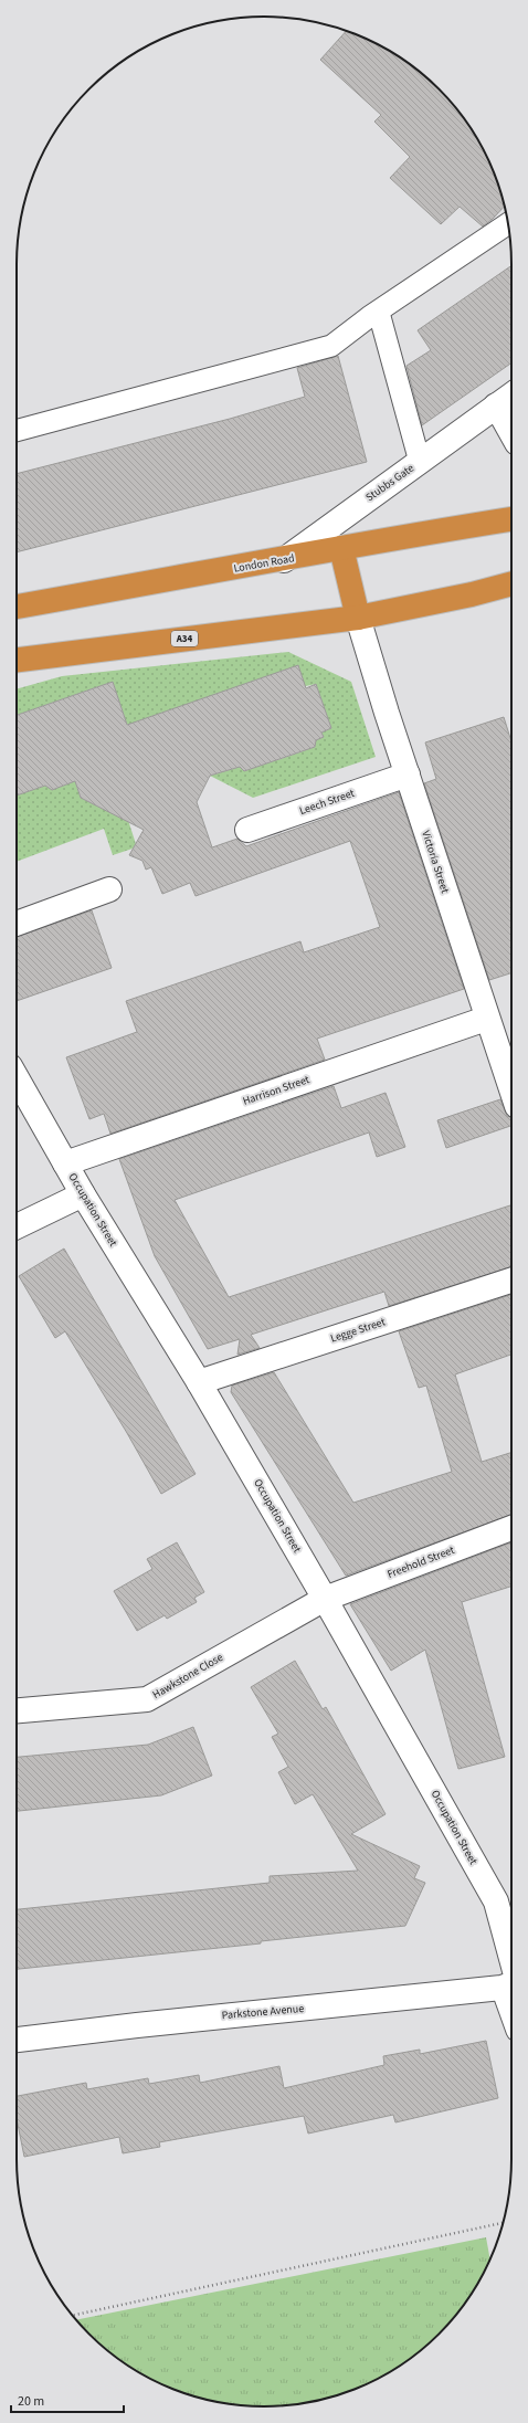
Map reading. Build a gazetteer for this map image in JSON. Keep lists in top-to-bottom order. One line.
{"streets":{"highway":["London Road","A34"],"street":["Stubbs Gate","Leech Street","Victoria Street","Harrison Street","Occupation Street","Legge Street","Freehold Street","Hawkstone Close","Parkstone Avenue"]},"crossings":[["Stubbs Gate","London Road"],["A34","Victoria Street"],["Leech Street","Victoria Street"],["Victoria Street","Harrison Street"],["Harrison Street","Occupation Street"],["Occupation Street","Legge Street"],["Occupation Street","Freehold Street"],["Occupation Street","Hawkstone Close"],["Occupation Street","Parkstone Avenue"],["Freehold Street","Hawkstone Close"]],"scale_bar":"20 m"}
